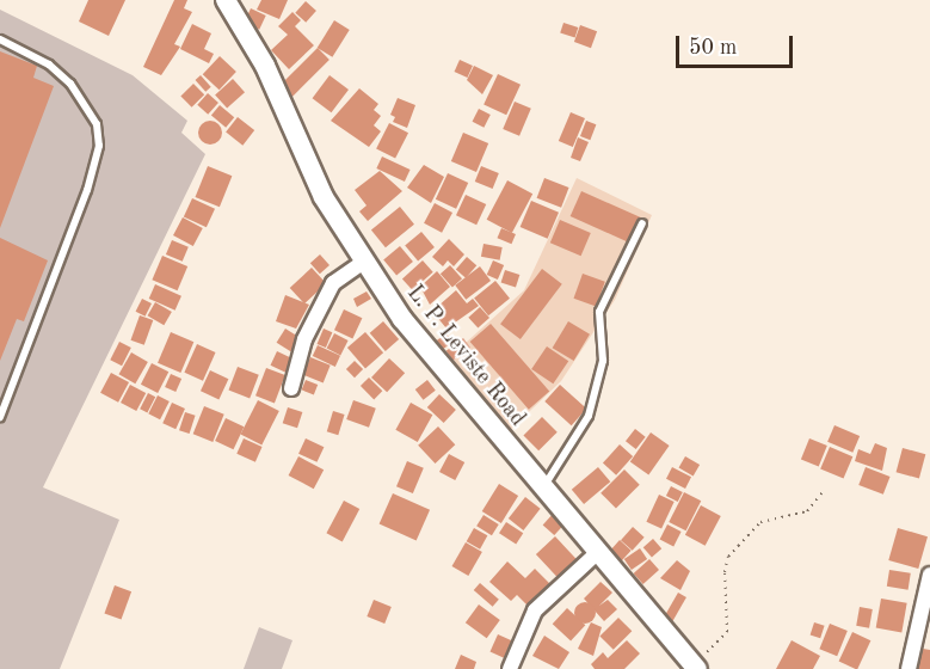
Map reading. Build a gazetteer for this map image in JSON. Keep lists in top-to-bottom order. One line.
{"streets":{"main road":["L. P. Leviste Road"]},"scale_bar":"50 m"}
